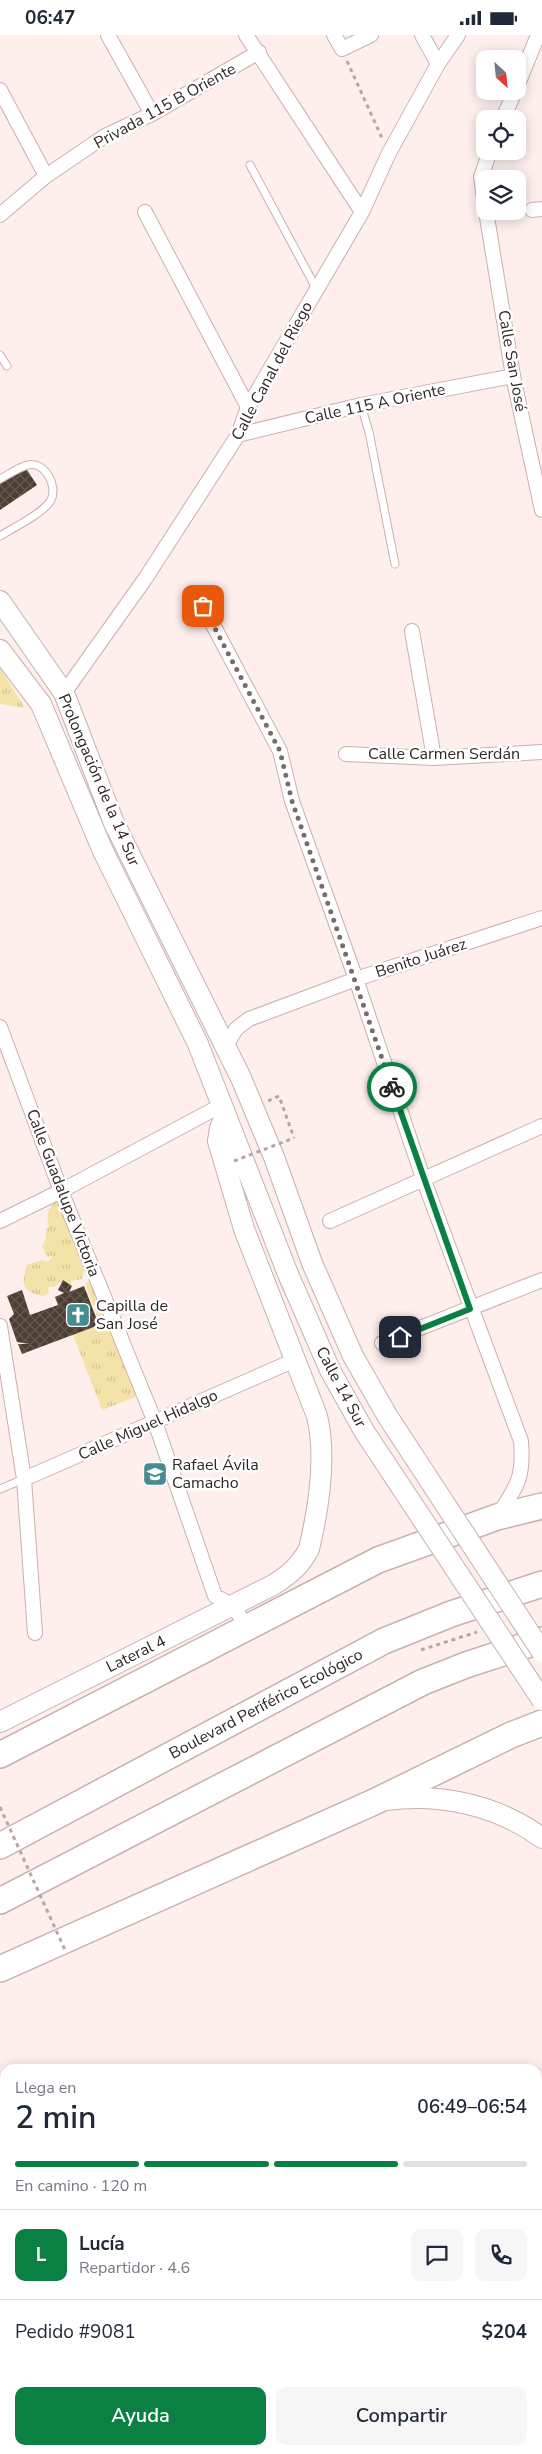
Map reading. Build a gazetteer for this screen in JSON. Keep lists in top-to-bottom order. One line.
{"streets":{"highway":["Boulevard Periférico Ecológico"],"main road":["Prolongación de la 14 Sur","Calle 14 Sur","Lateral 4"],"street":["Privada 115 B Oriente","Calle San José","Calle Canal del Riego","Calle 115 A Oriente","Calle Carmen Serdán","Benito Juárez","Calle Guadalupe Victoria","Calle Miguel Hidalgo"]},"crossings":[["Calle San José","Calle 115 A Oriente"],["Calle Canal del Riego","Calle 115 A Oriente"],["Calle Canal del Riego","Prolongación de la 14 Sur"],["Prolongación de la 14 Sur","Benito Juárez"],["Prolongación de la 14 Sur","Calle 14 Sur"],["Benito Juárez","Calle 14 Sur"],["Calle Guadalupe Victoria","Calle Miguel Hidalgo"],["Calle Guadalupe Victoria","Lateral 4"],["Calle 14 Sur","Lateral 4"],["Calle Miguel Hidalgo","Lateral 4"]],"places":{"church":["Capilla de San José"],"school or university":["Rafael Ávila Camacho"]},"north":"bottom right","page":{"status":"06:47","heading":["2 min","Llega en","06:49–06:54"],"panel":["Lucía","Repartidor · 4.6","Pedido #9081","$204"],"bar":"En camino · 120 m","round":"L","buttons":["Ayuda","Compartir"]}}
